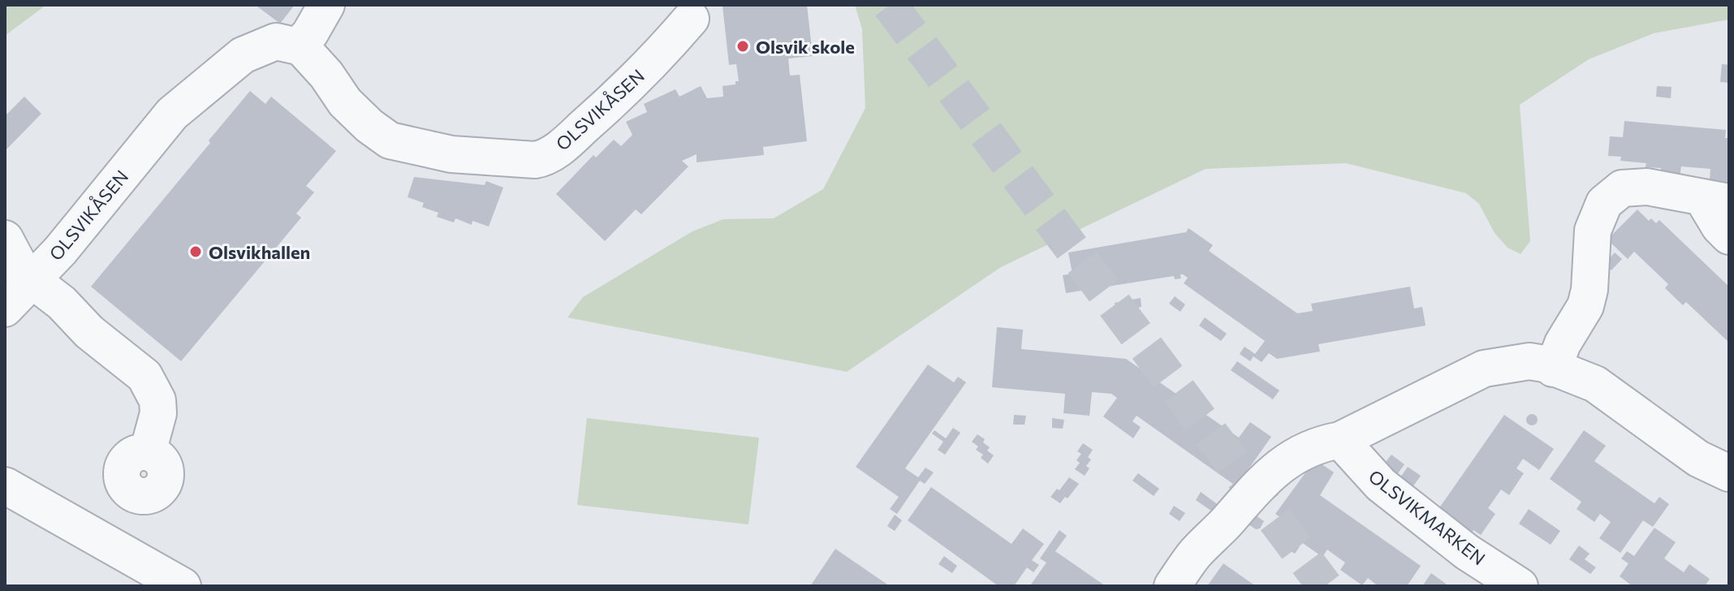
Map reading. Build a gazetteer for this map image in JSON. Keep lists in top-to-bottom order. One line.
{"streets":{"street":["OLSVIKÅSEN","OLSVIKMARKEN"]},"places":["Olsvik skole","Olsvikhallen"]}
